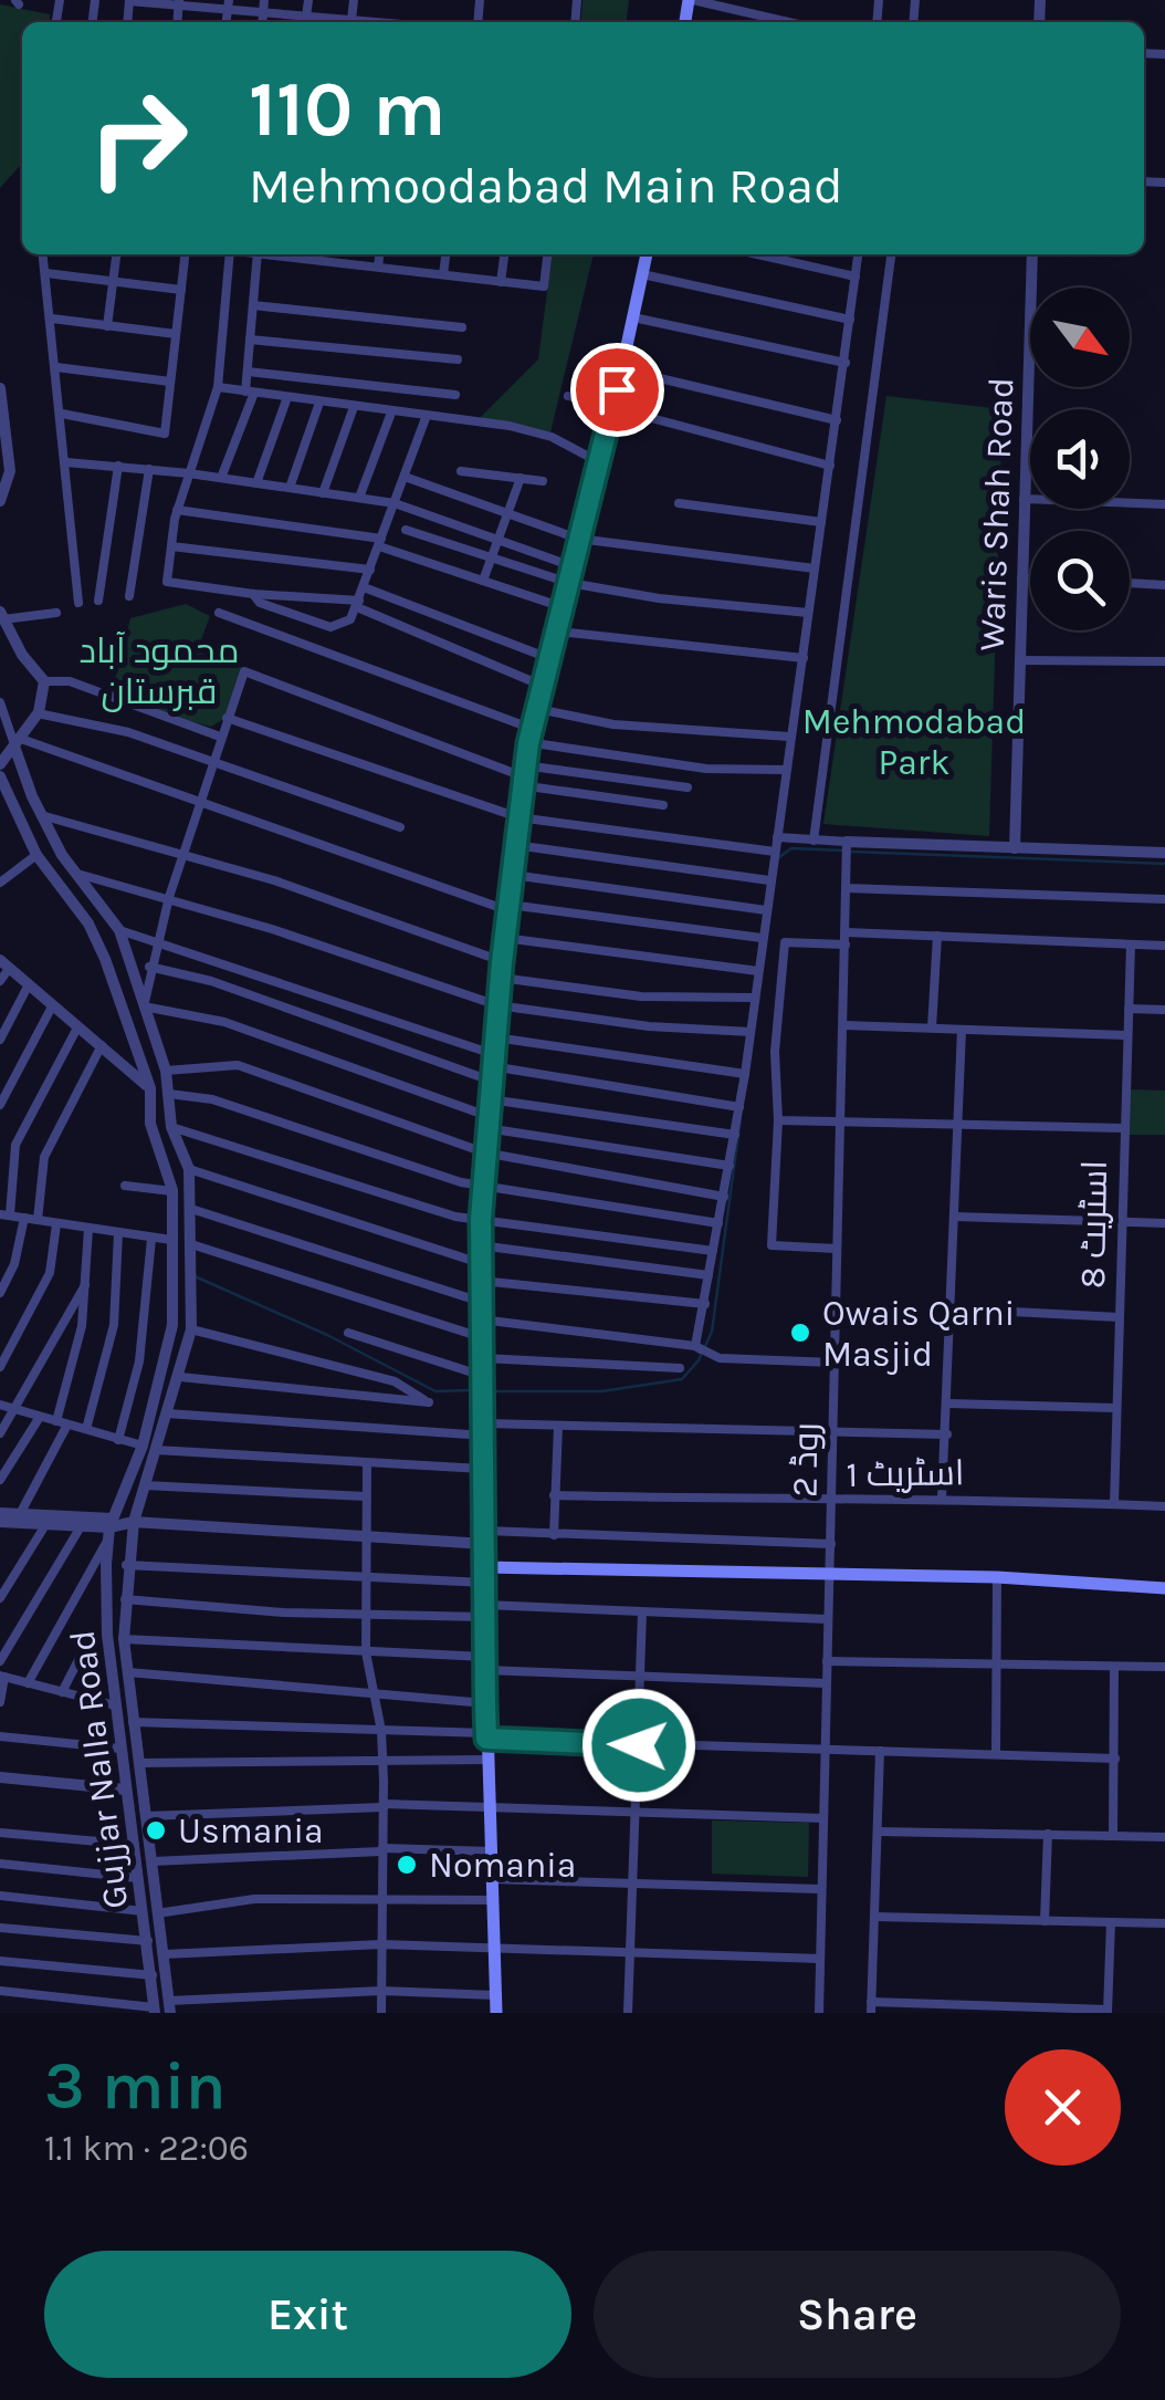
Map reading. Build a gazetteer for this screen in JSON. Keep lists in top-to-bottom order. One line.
{"streets":{"street":["Waris Shah Road","اسٹریٹ 8","روڈ 2","اسٹریٹ 1","Gujjar Nalla Road"]},"crossings":[["اسٹریٹ 8","اسٹریٹ 1"],["روڈ 2","اسٹریٹ 1"]],"parks":["محمود آباد قبرستان","Mehmodabad Park"],"places":["Owais Qarni Masjid","Usmania","Nomania"],"north":"bottom right","page":{"turn":["110 m","Mehmoodabad Main Road"],"heading":["3 min","1.1 km · 22:06"],"buttons":["Exit","Share"]}}
